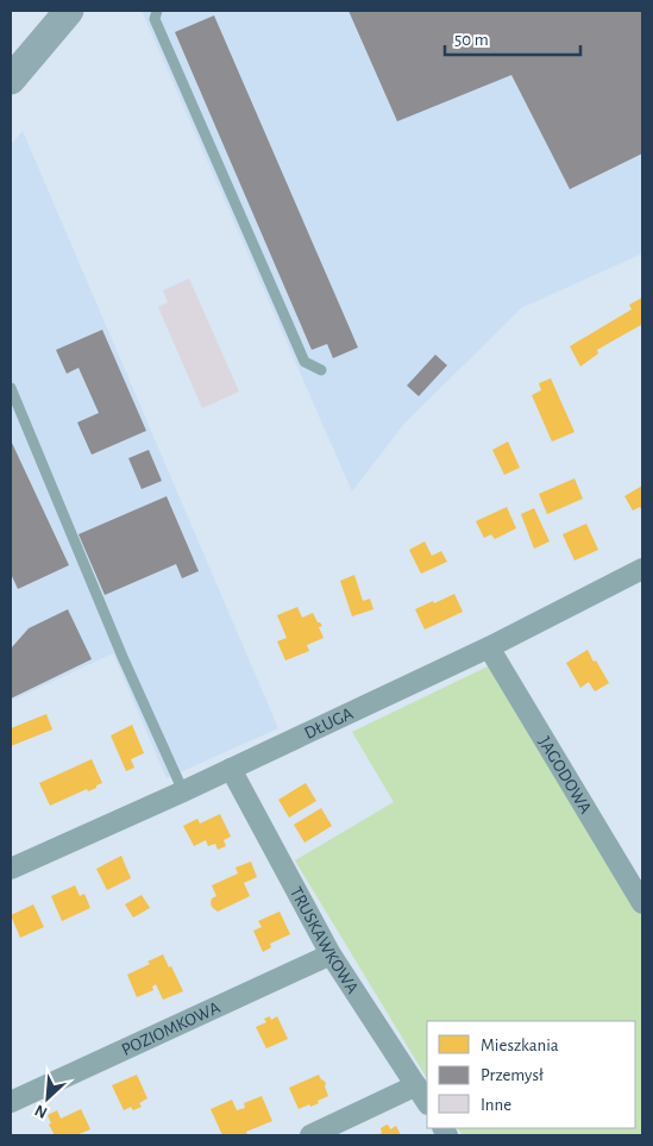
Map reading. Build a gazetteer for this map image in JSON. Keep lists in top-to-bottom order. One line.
{"streets":{"street":["DŁUGA","JAGODOWA","TRUSKAWKOWA","POZIOMKOWA"]},"crossings":[["DŁUGA","JAGODOWA"],["DŁUGA","TRUSKAWKOWA"],["TRUSKAWKOWA","POZIOMKOWA"]],"legend":["Mieszkania","Przemysł","Inne"],"scale_bar":"50 m","north":"bottom left"}
